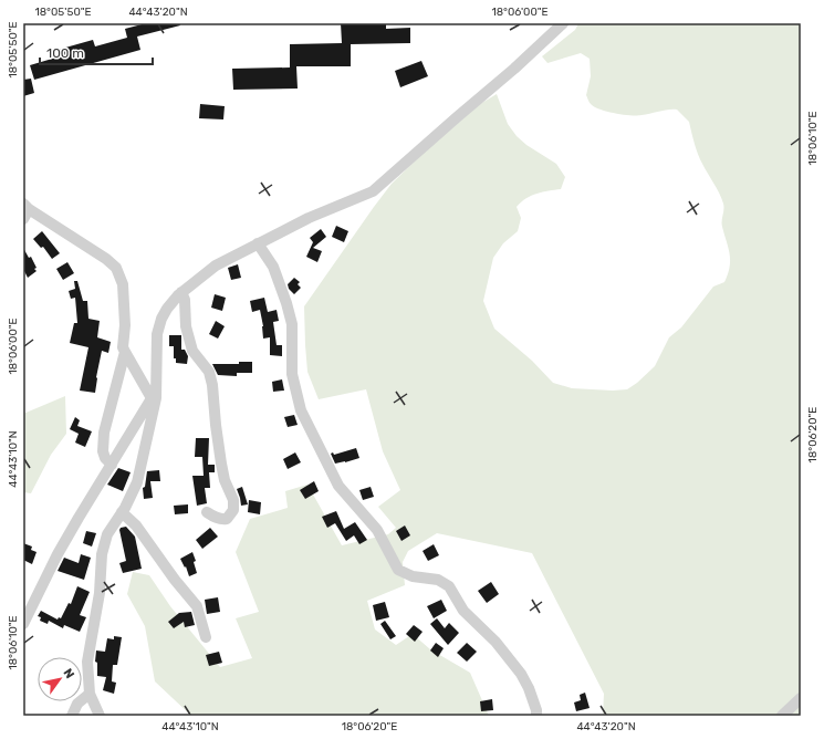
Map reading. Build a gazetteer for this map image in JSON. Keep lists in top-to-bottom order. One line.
{"scale_bar":"100 m","north":"top right","coordinates":["18°05'50\"E","44°43'20\"N","18°06'00\"E","18°06'10\"E","18°06'20\"E","44°43'10\"N"]}
